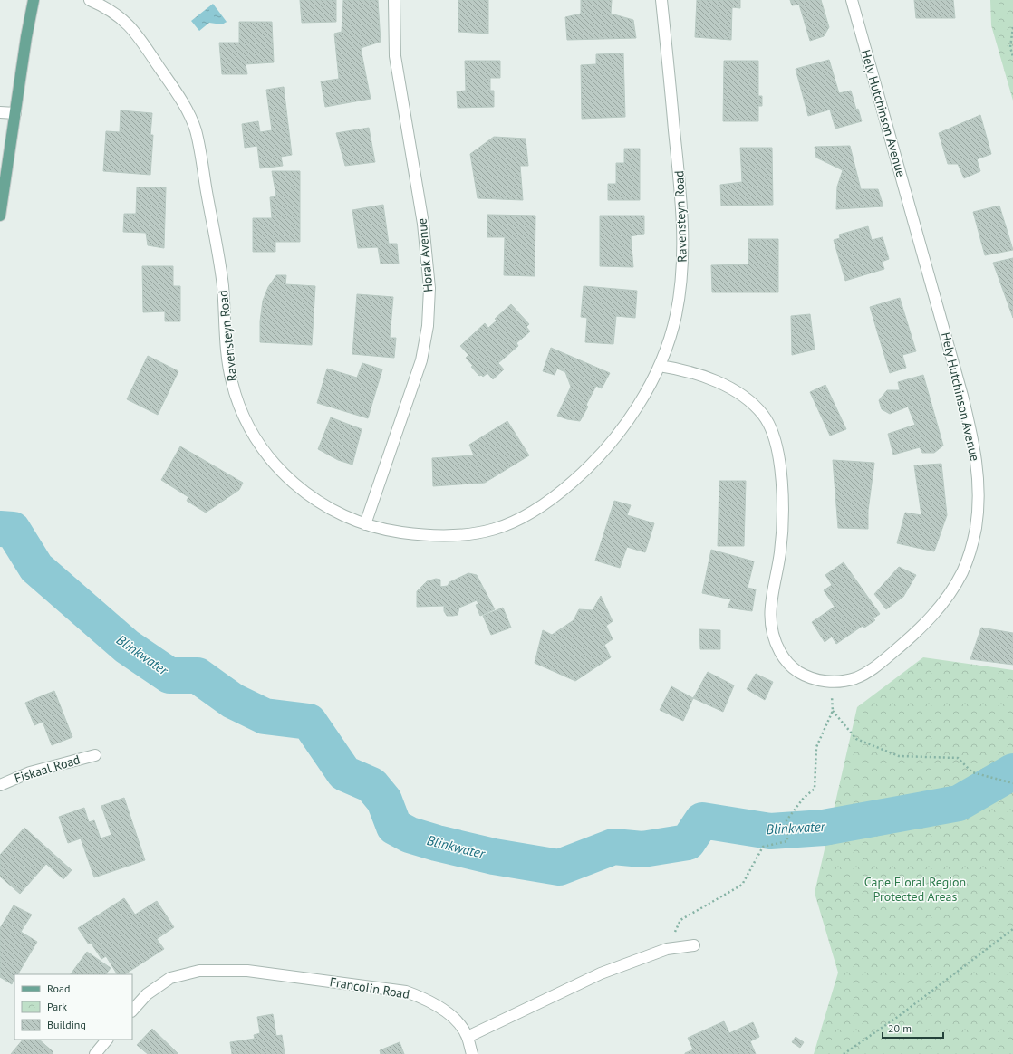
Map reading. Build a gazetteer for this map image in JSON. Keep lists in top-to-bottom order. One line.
{"streets":{"street":["Hely Hutchinson Avenue","Ravensteyn Road","Horak Avenue","Fiskaal Road","Francolin Road"]},"crossings":[["Hely Hutchinson Avenue","Ravensteyn Road"],["Ravensteyn Road","Horak Avenue"]],"water":["Blinkwater"],"parks":["Cape Floral Region Protected Areas"],"legend":["Road","Park","Building"],"scale_bar":"20 m"}
